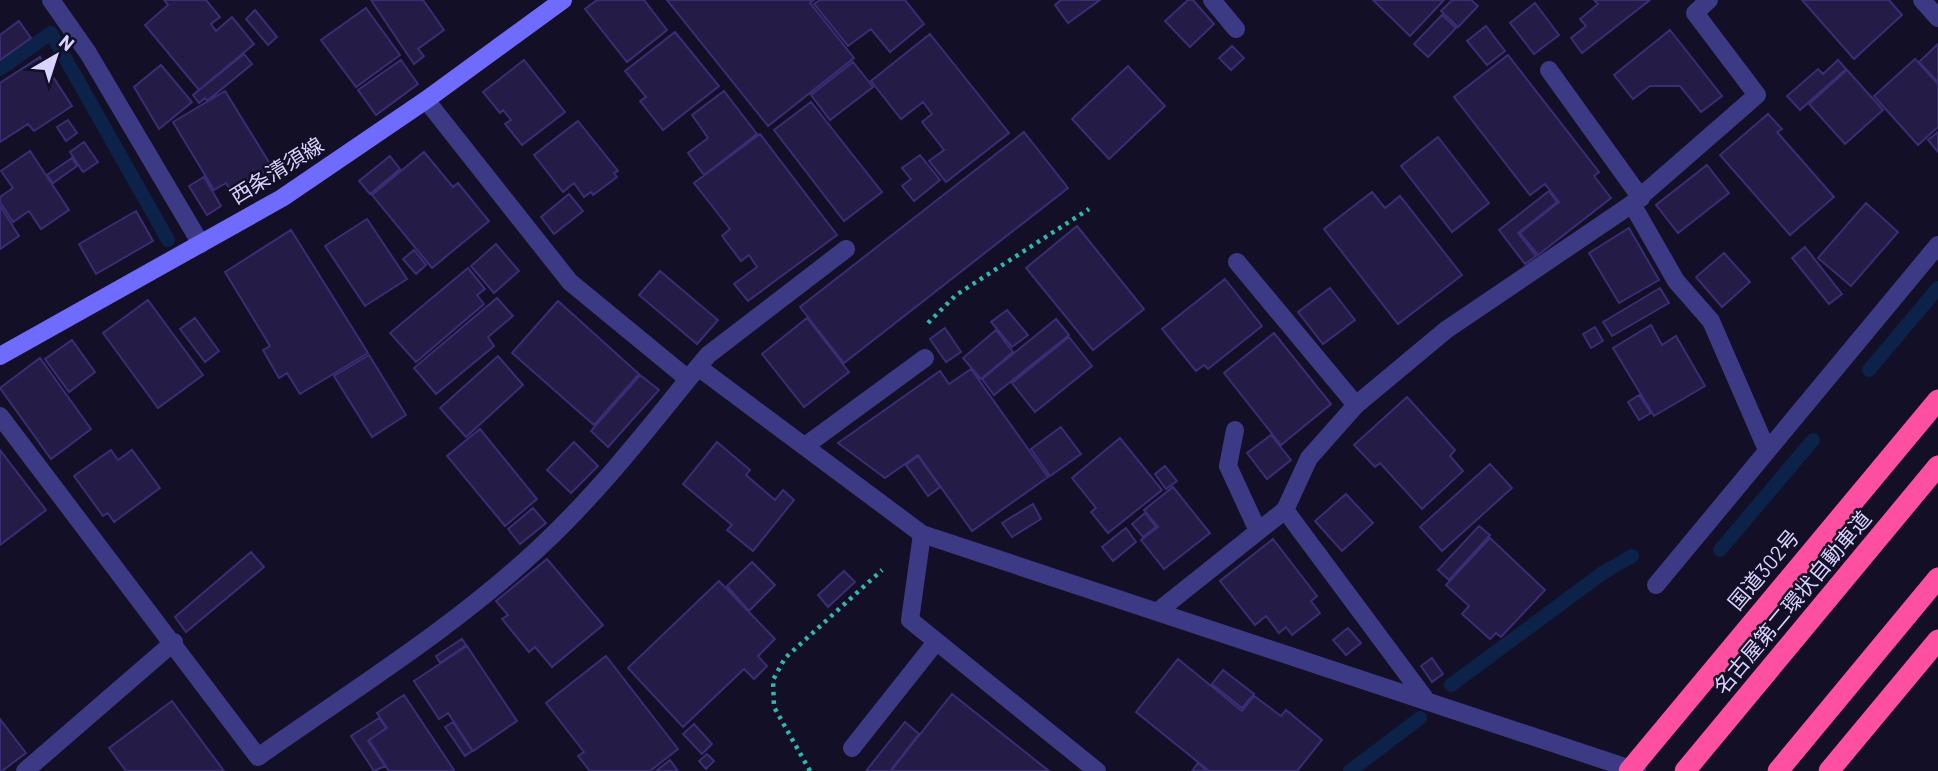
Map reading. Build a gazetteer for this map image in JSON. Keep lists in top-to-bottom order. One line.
{"streets":{"highway":["国道302号","名古屋第二環状自動車道"],"main road":["西条清須線"]},"north":"top right"}
